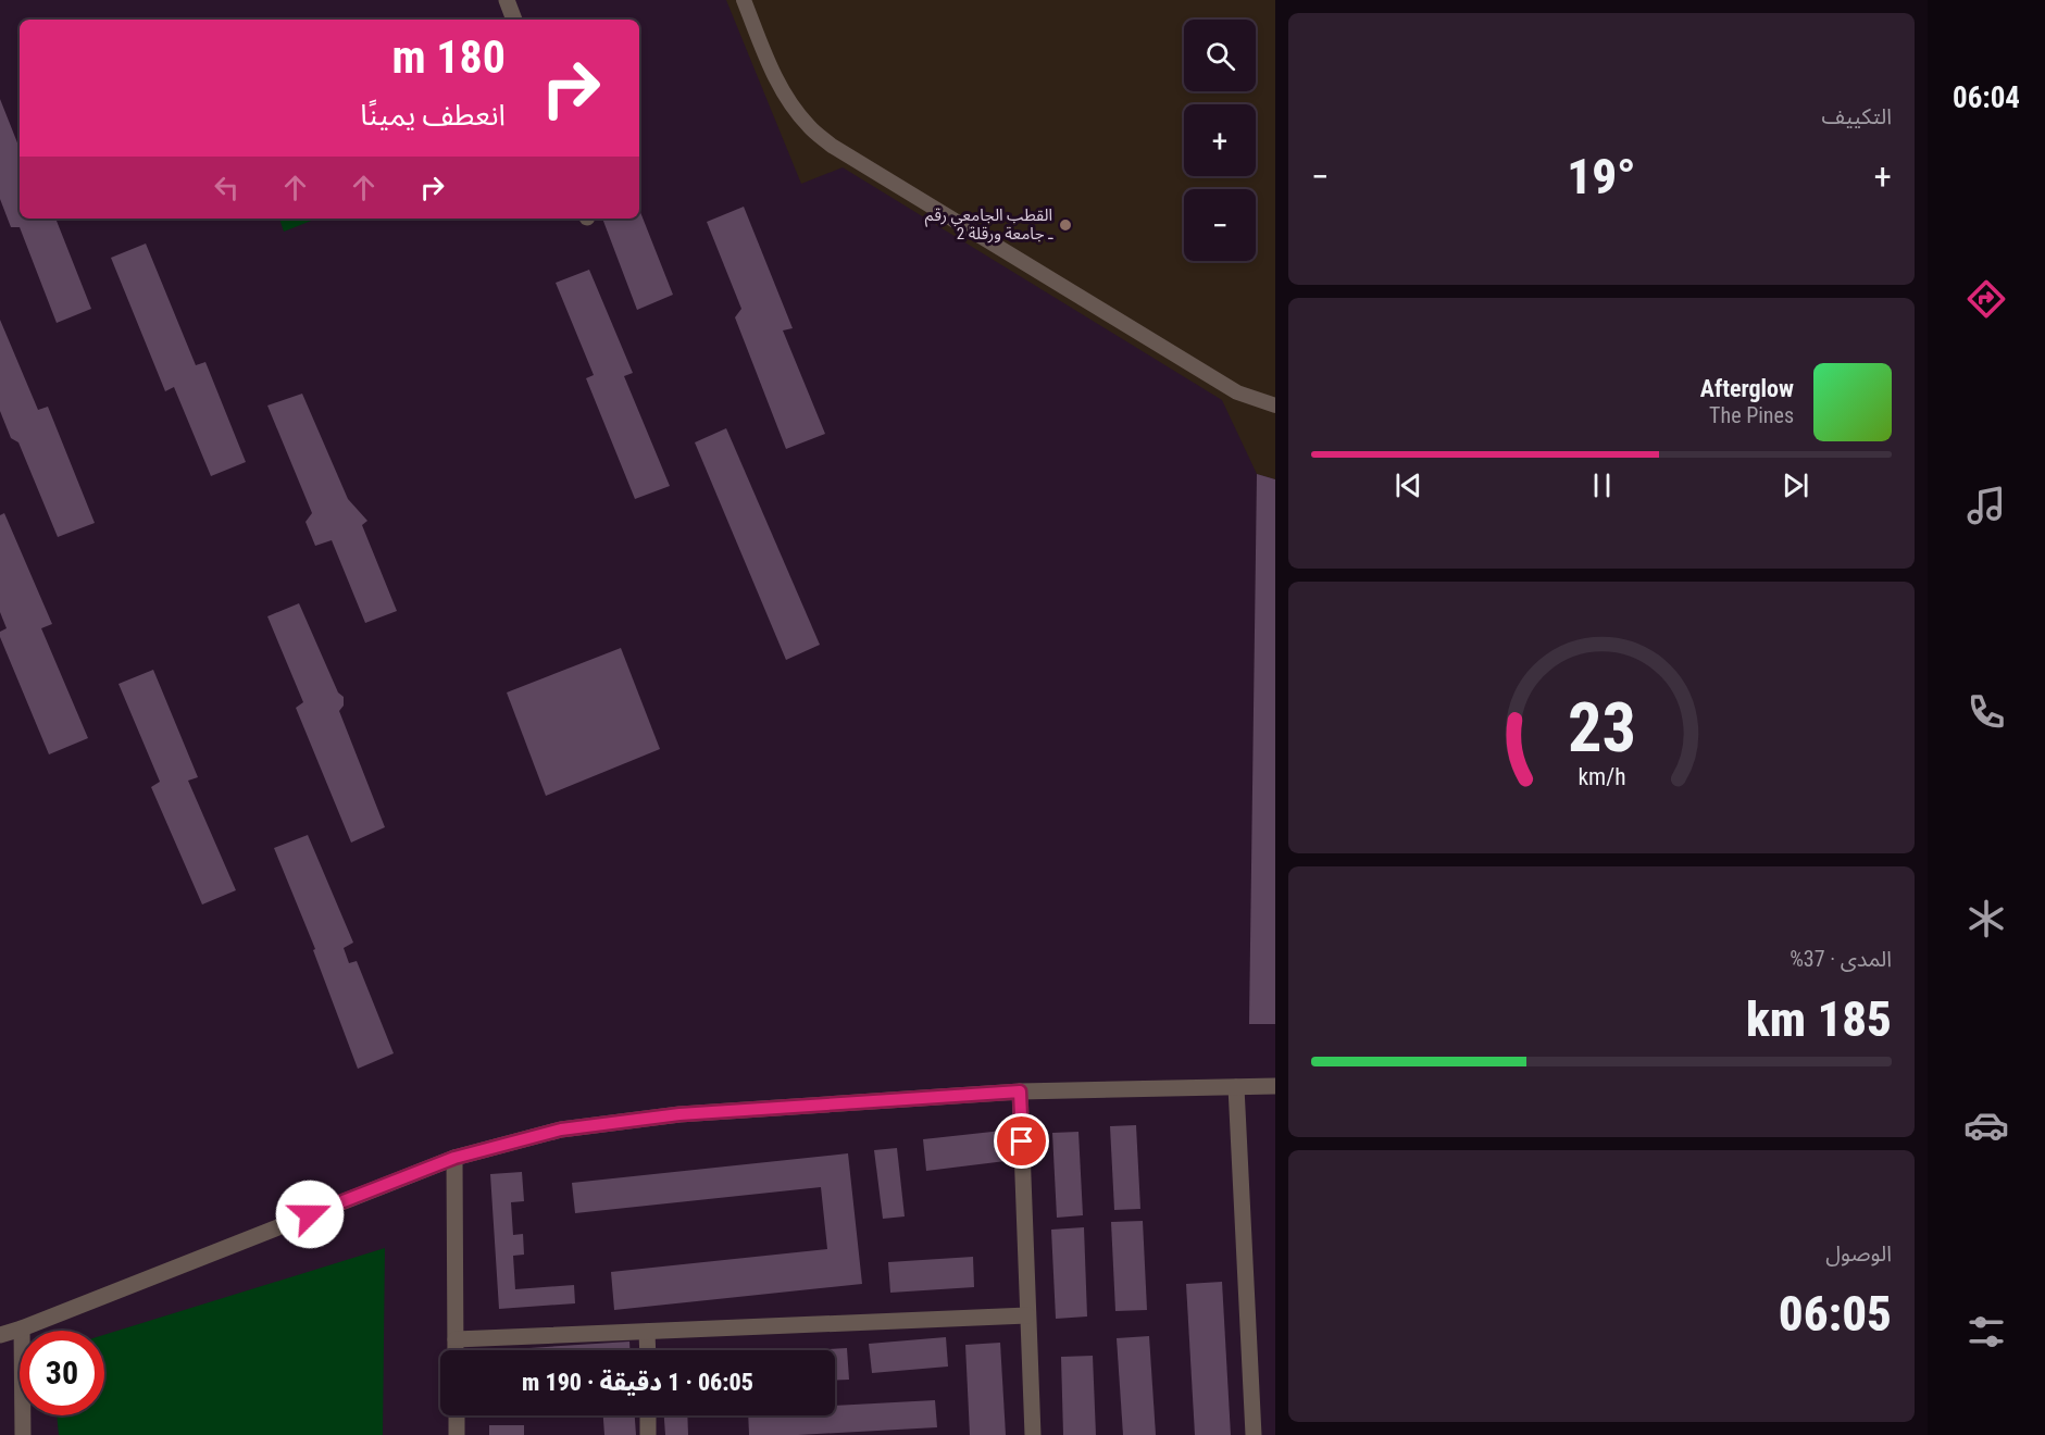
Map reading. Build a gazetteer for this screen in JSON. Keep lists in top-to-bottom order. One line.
{"places":["القطب الجامعي رقم 2 ـ جامعة ورقلة"],"page":{"tabs":"06:04","tile":["التكييف",["المدى · 37%","185 km"],["الوصول","06:05"]],"map_buttons":["+","−"],"turn":["180 m","انعطف يمينًا"],"heat":["−","19°","+"],"song":["Afterglow","The Pines"],"limit":"30","trip":"06:05 · 1 دقيقة · 190 m","gauge":["23","km/h"]}}
